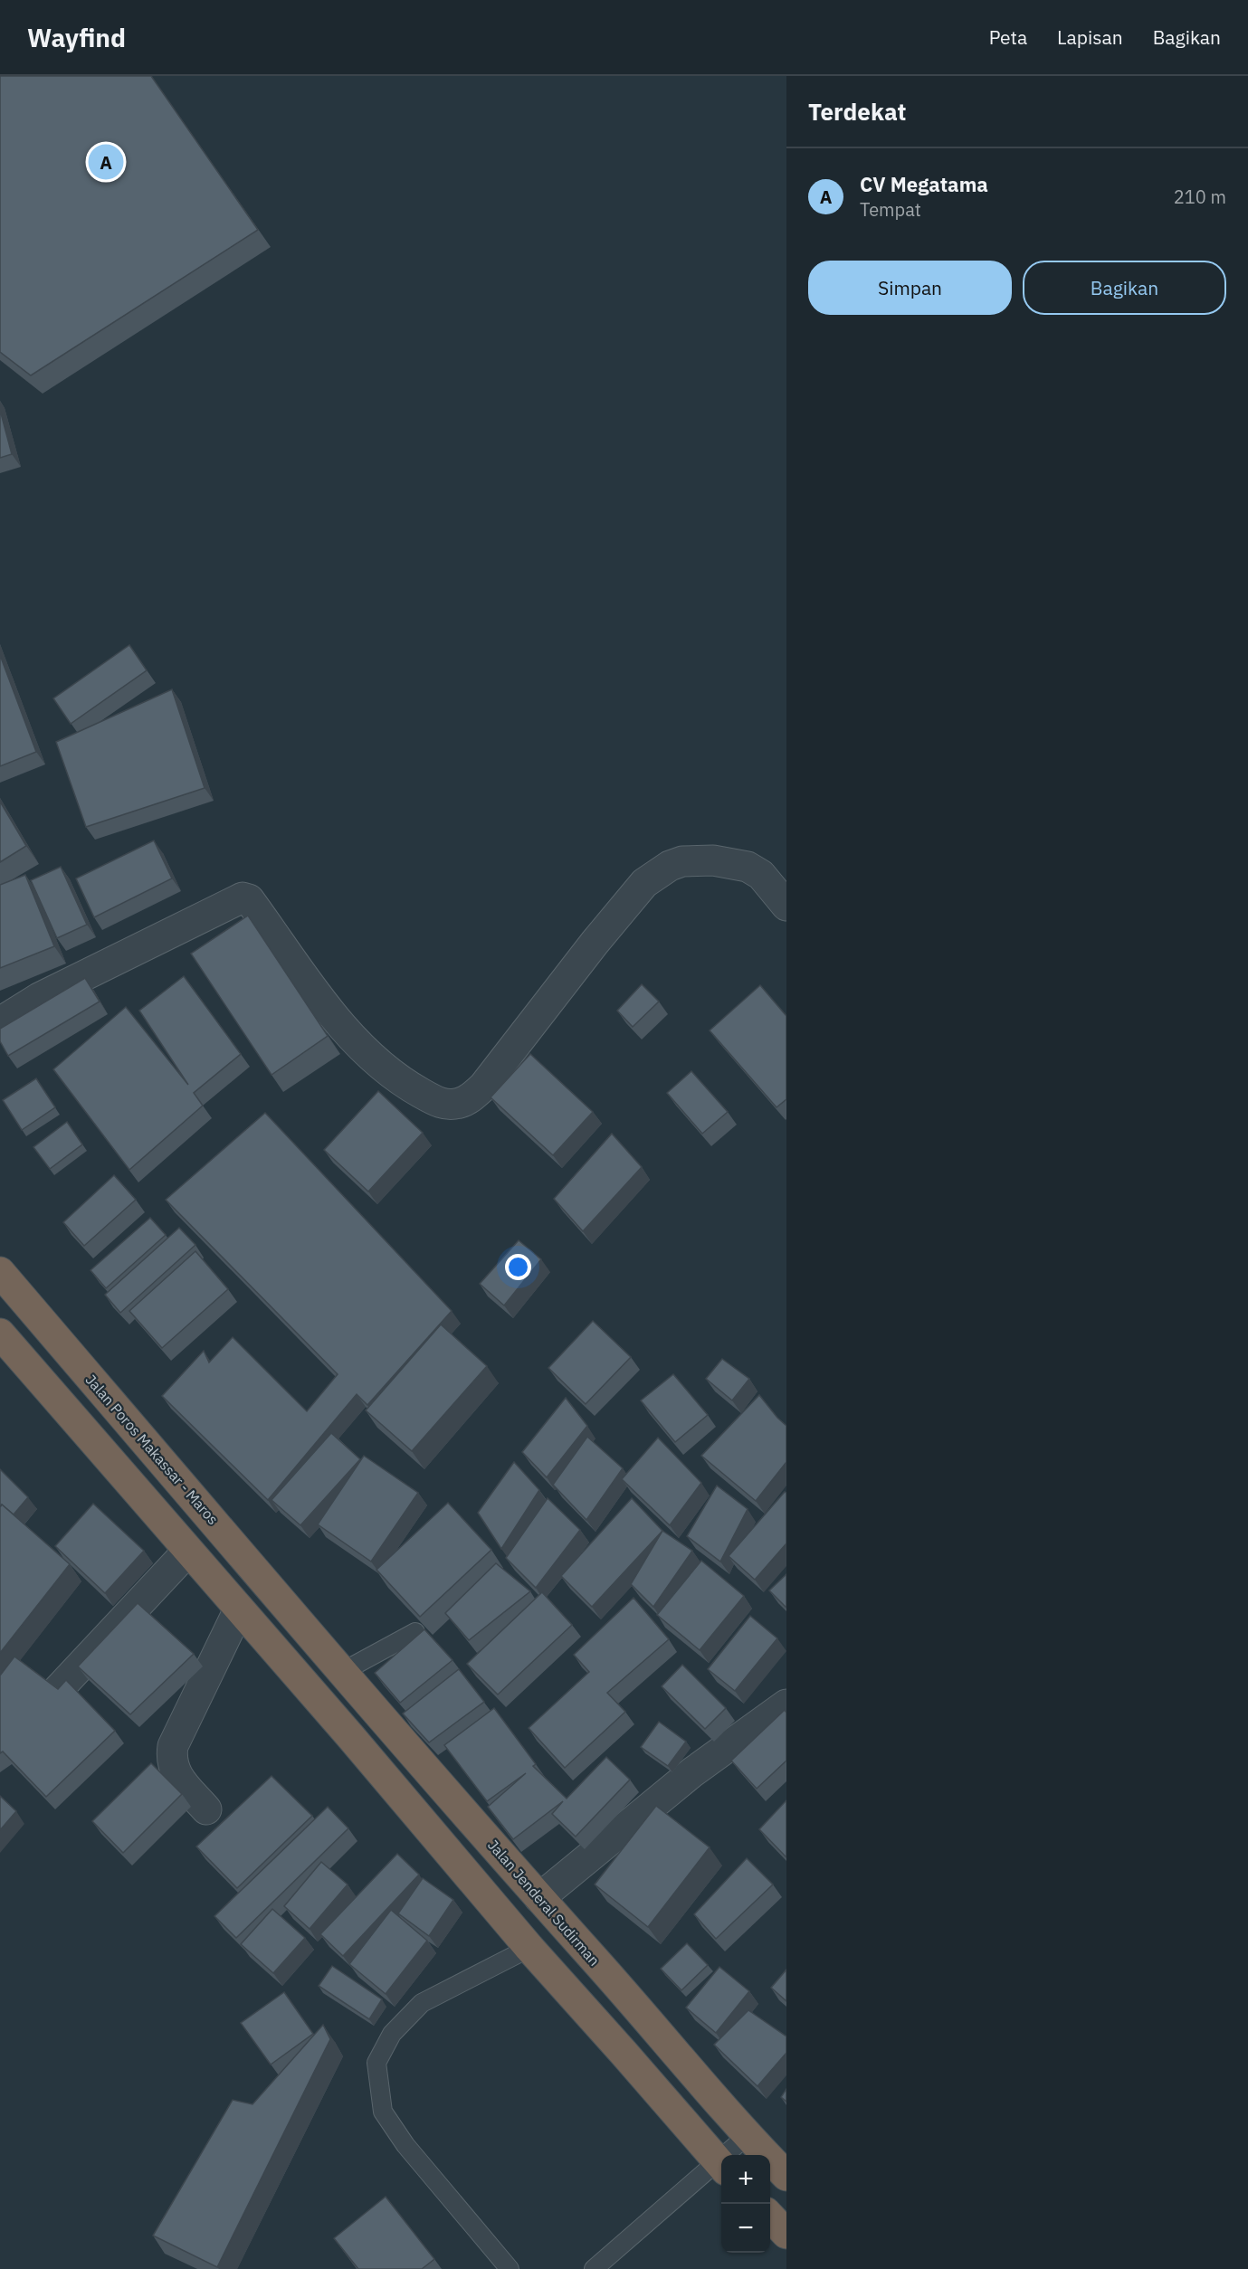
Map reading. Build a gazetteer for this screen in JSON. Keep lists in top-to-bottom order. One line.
{"streets":{"highway":["Jalan Poros Makassar - Maros","Jalan Jenderal Sudirman"]},"crossings":[["Jalan Poros Makassar - Maros","Jalan Jenderal Sudirman"]],"page":{"header":"Wayfind","nav":["Peta","Lapisan","Bagikan"],"heading":"Terdekat","pins":"A","list":[{"mark":"A","name":"CV Megatama","note":"Tempat","value":"210 m"}],"buttons":["Simpan","Bagikan"],"map_buttons":["+","−"]}}
